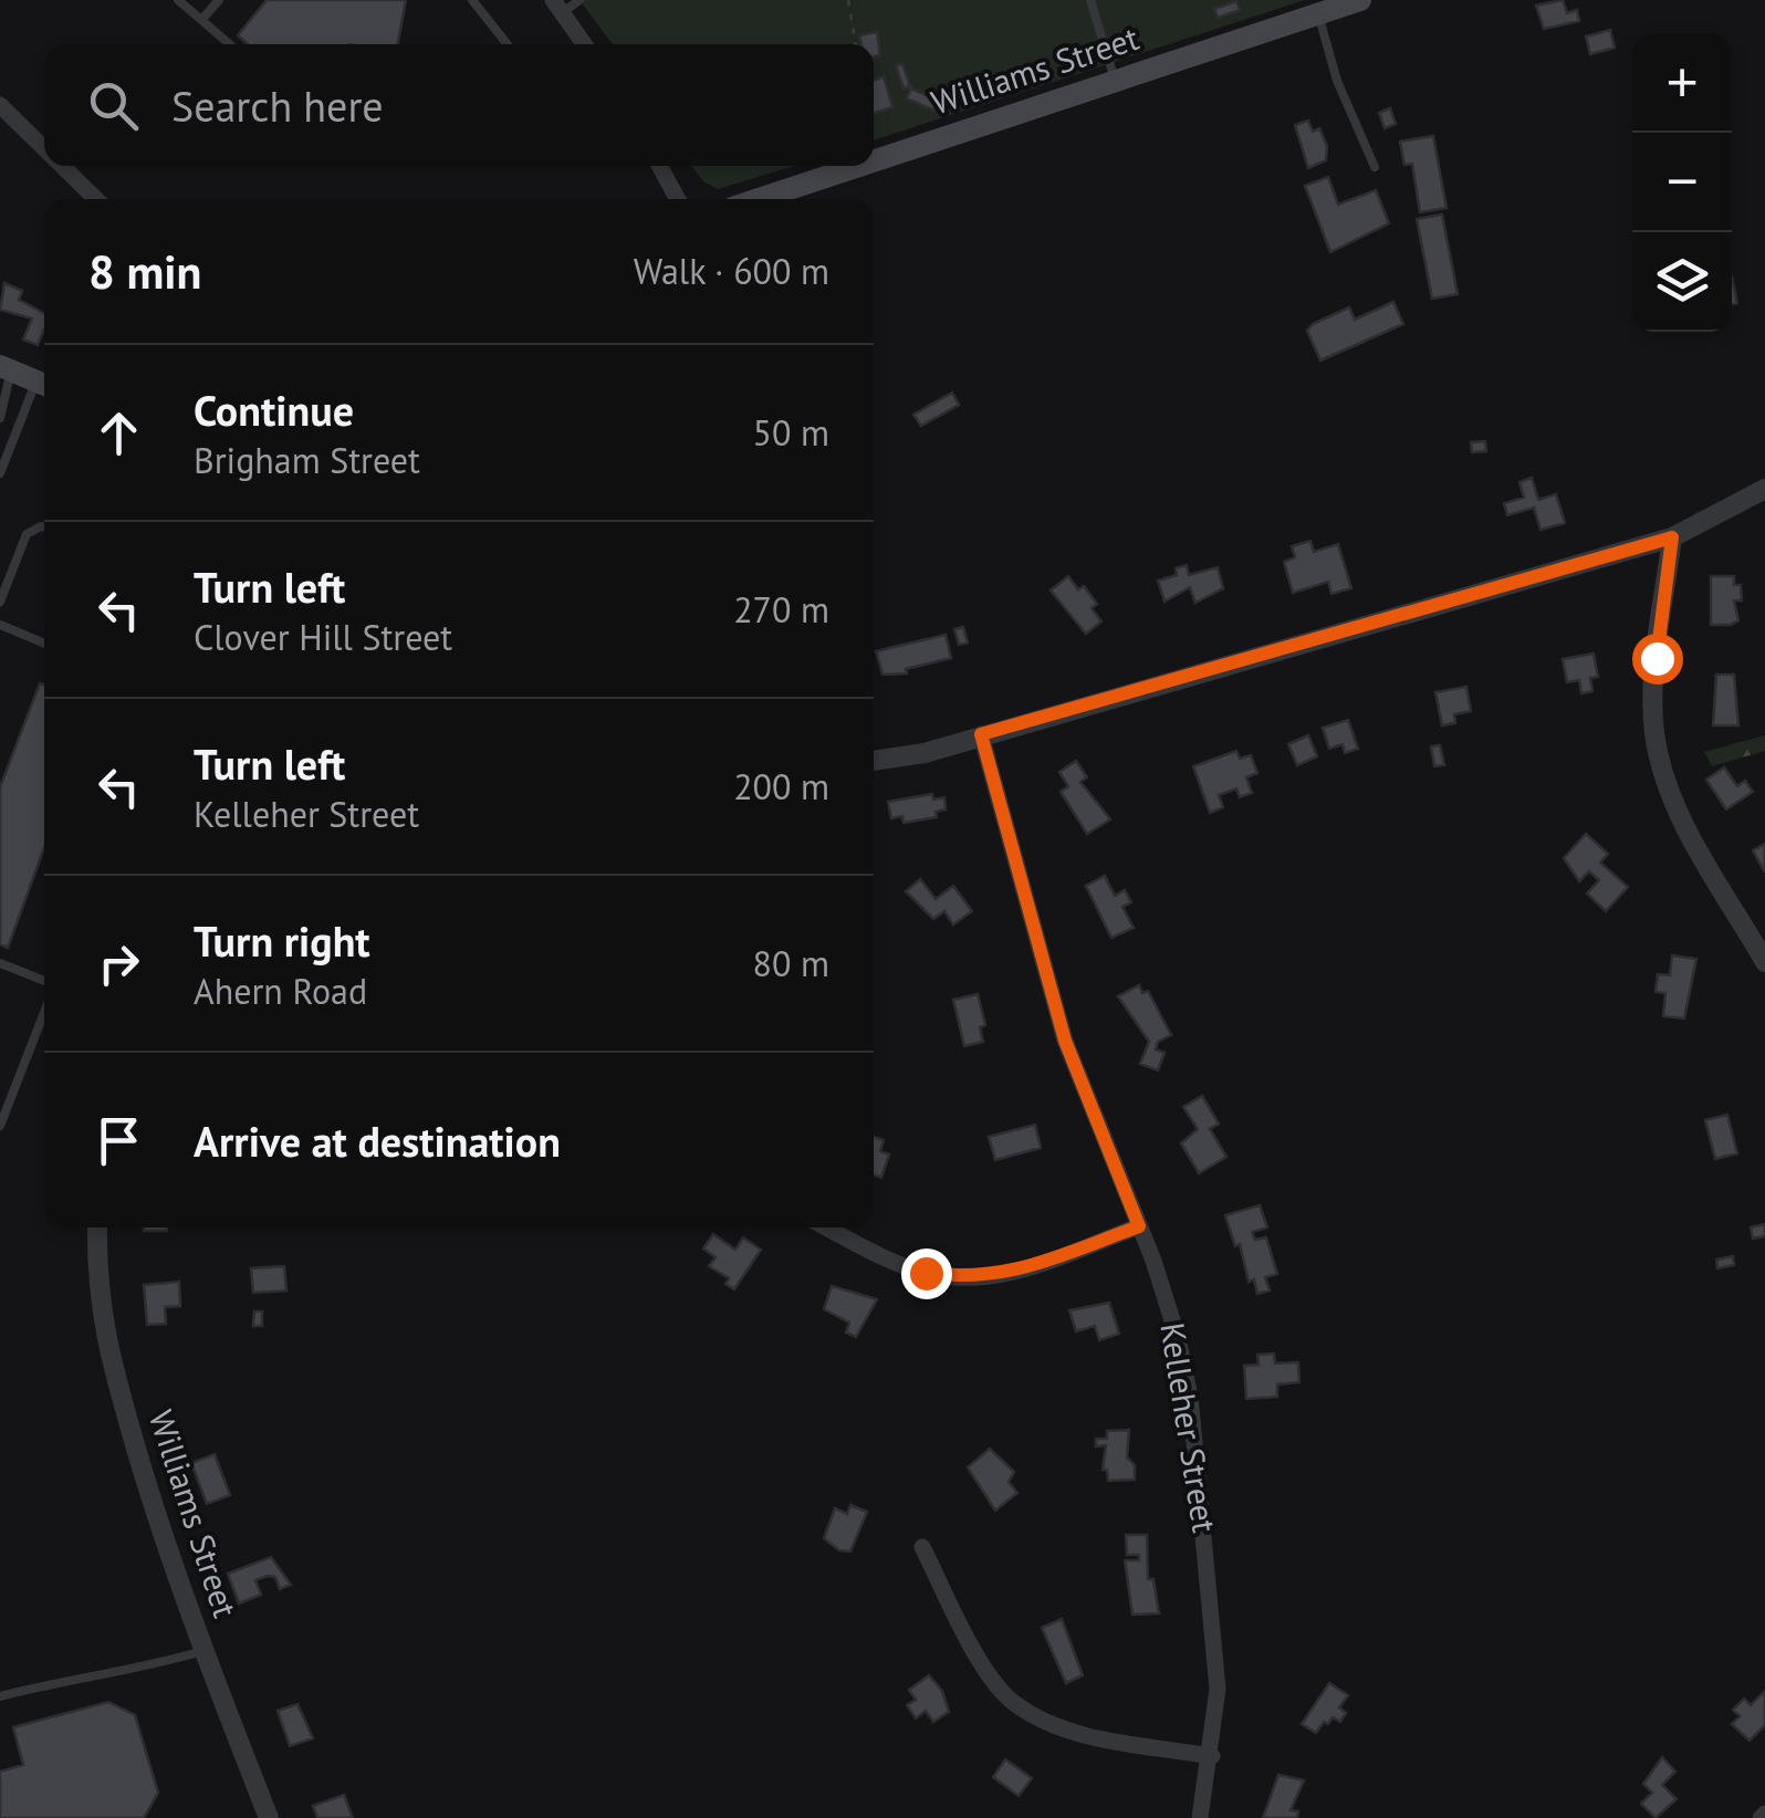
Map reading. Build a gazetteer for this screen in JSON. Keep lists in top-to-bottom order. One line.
{"streets":{"main road":["Williams Street"],"street":["Kelleher Street"]},"page":{"map_buttons":["+","−"],"search":"Search here","heading":["8 min","Walk · 600 m"],"list":[["Continue","Brigham Street","50 m"],["Turn left","Clover Hill Street","270 m"],["Turn left","Kelleher Street","200 m"],["Turn right","Ahern Road","80 m"],"Arrive at destination"]}}
